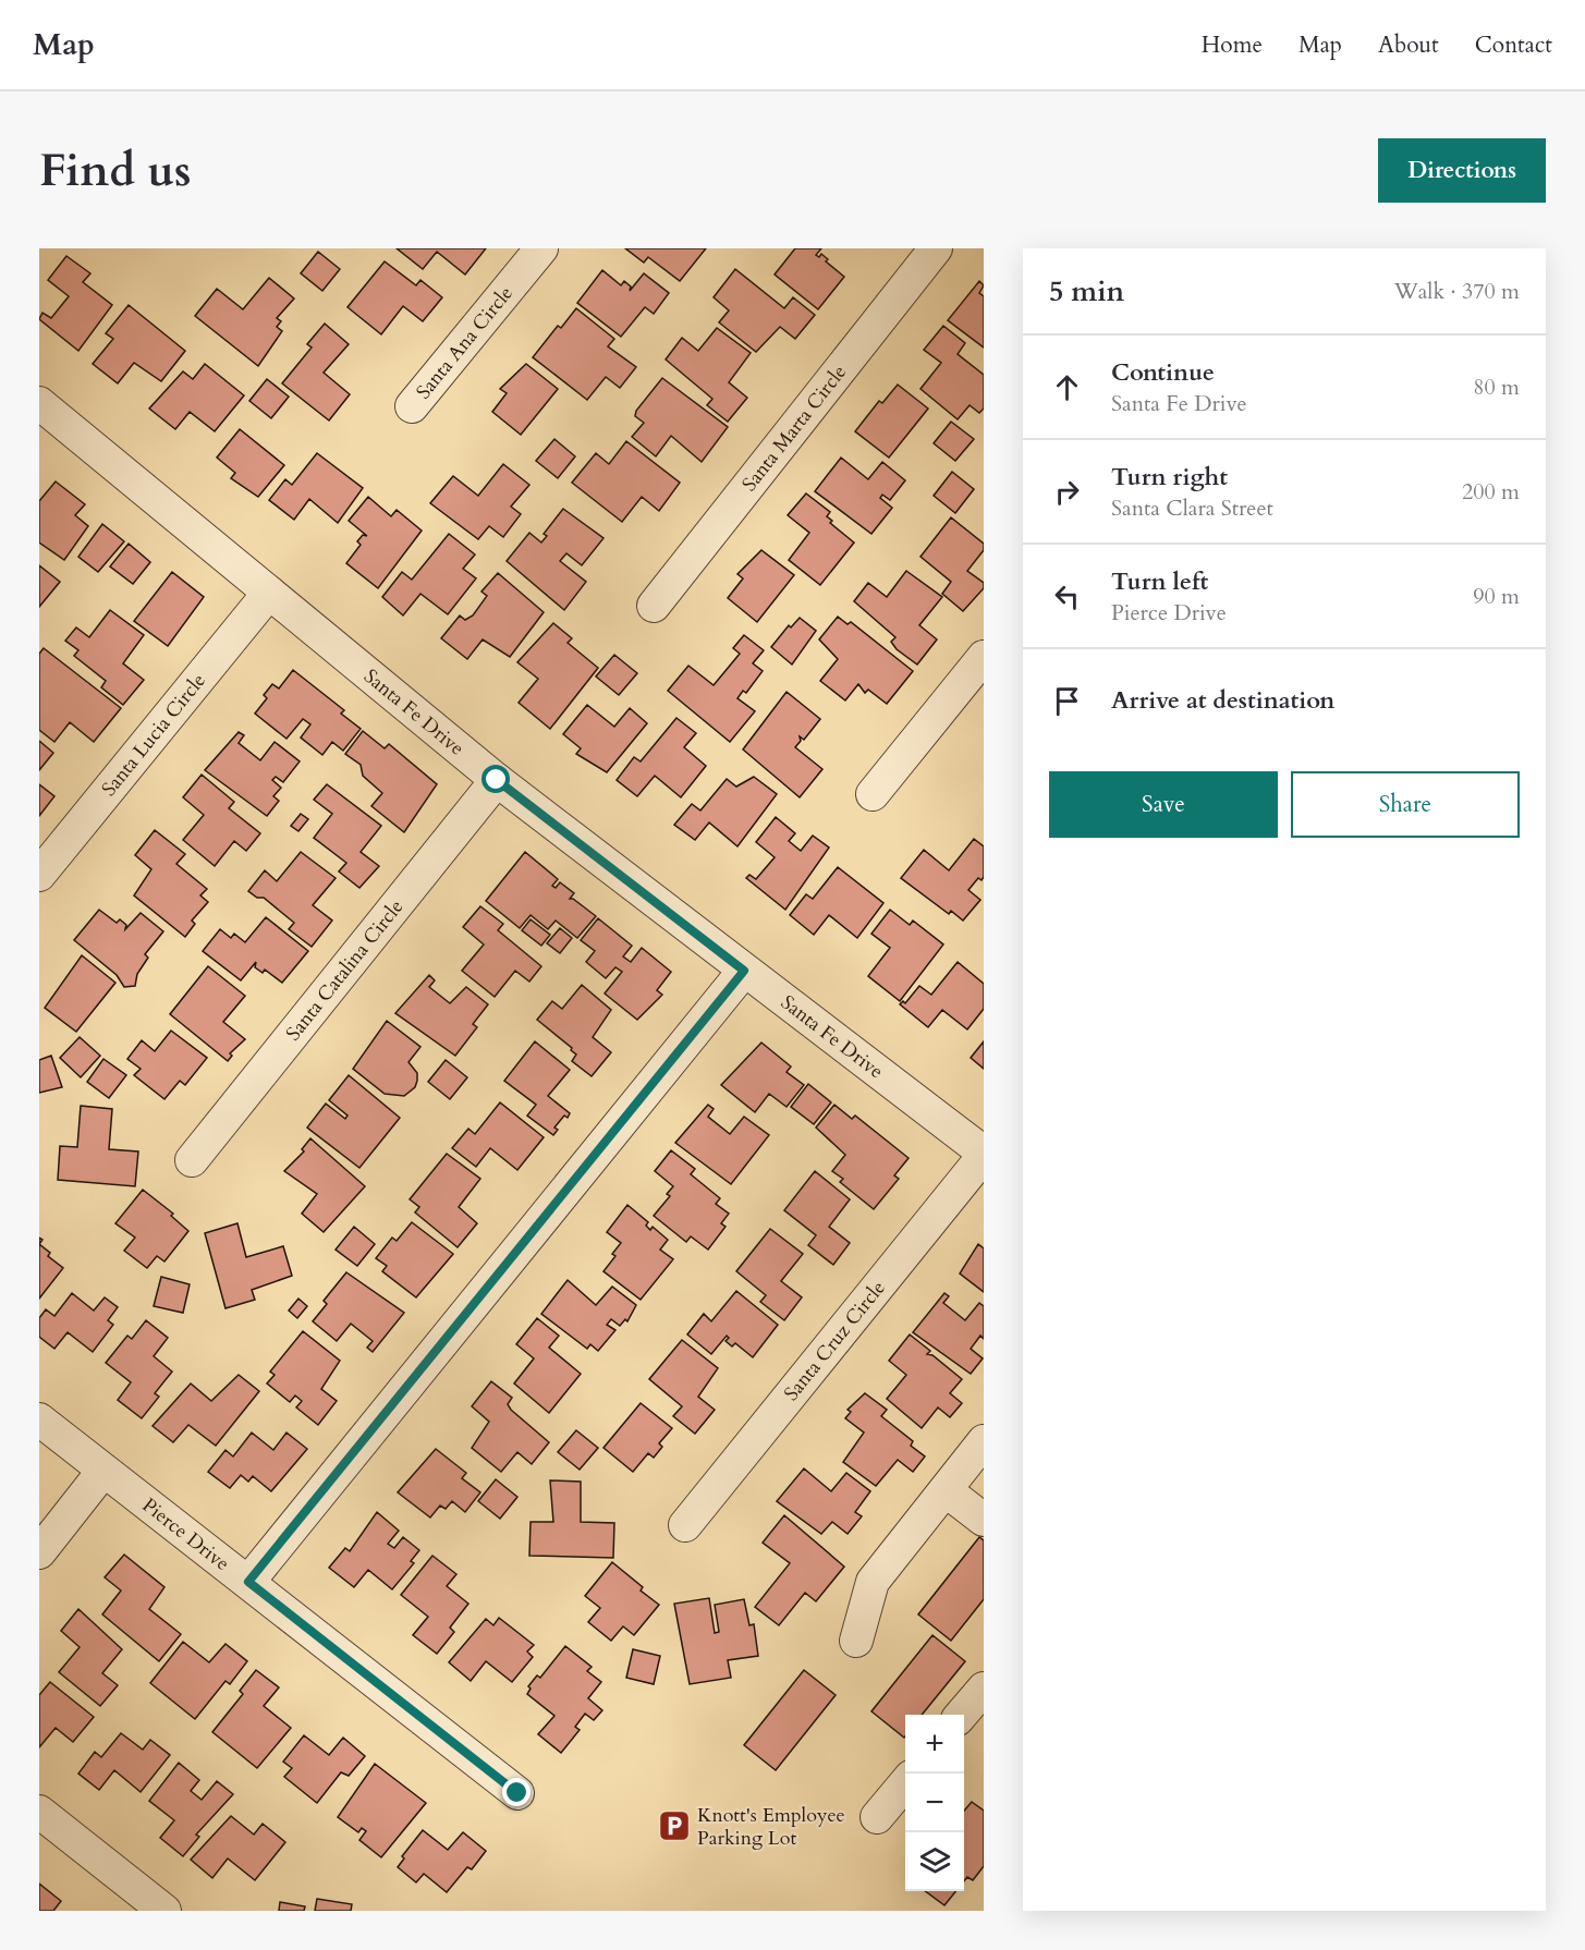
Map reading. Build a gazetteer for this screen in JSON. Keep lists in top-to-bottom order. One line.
{"streets":{"street":["Santa Ana Circle","Santa Marta Circle","Santa Fe Drive","Santa Lucia Circle","Santa Catalina Circle","Santa Cruz Circle","Pierce Drive"]},"crossings":[["Santa Fe Drive","Santa Lucia Circle"],["Santa Fe Drive","Santa Catalina Circle"],["Santa Fe Drive","Santa Cruz Circle"]],"places":{"parking":["Knott's Employee Parking Lot"]},"page":{"header":"Map","nav":["Home","Map","About","Contact"],"buttons":["Directions",["Save","Share"]],"title":"Find us","heading":["5 min","Walk · 370 m"],"list":[["Continue","Santa Fe Drive","80 m"],["Turn right","Santa Clara Street","200 m"],["Turn left","Pierce Drive","90 m"],"Arrive at destination"],"map_buttons":["+","−"]}}
